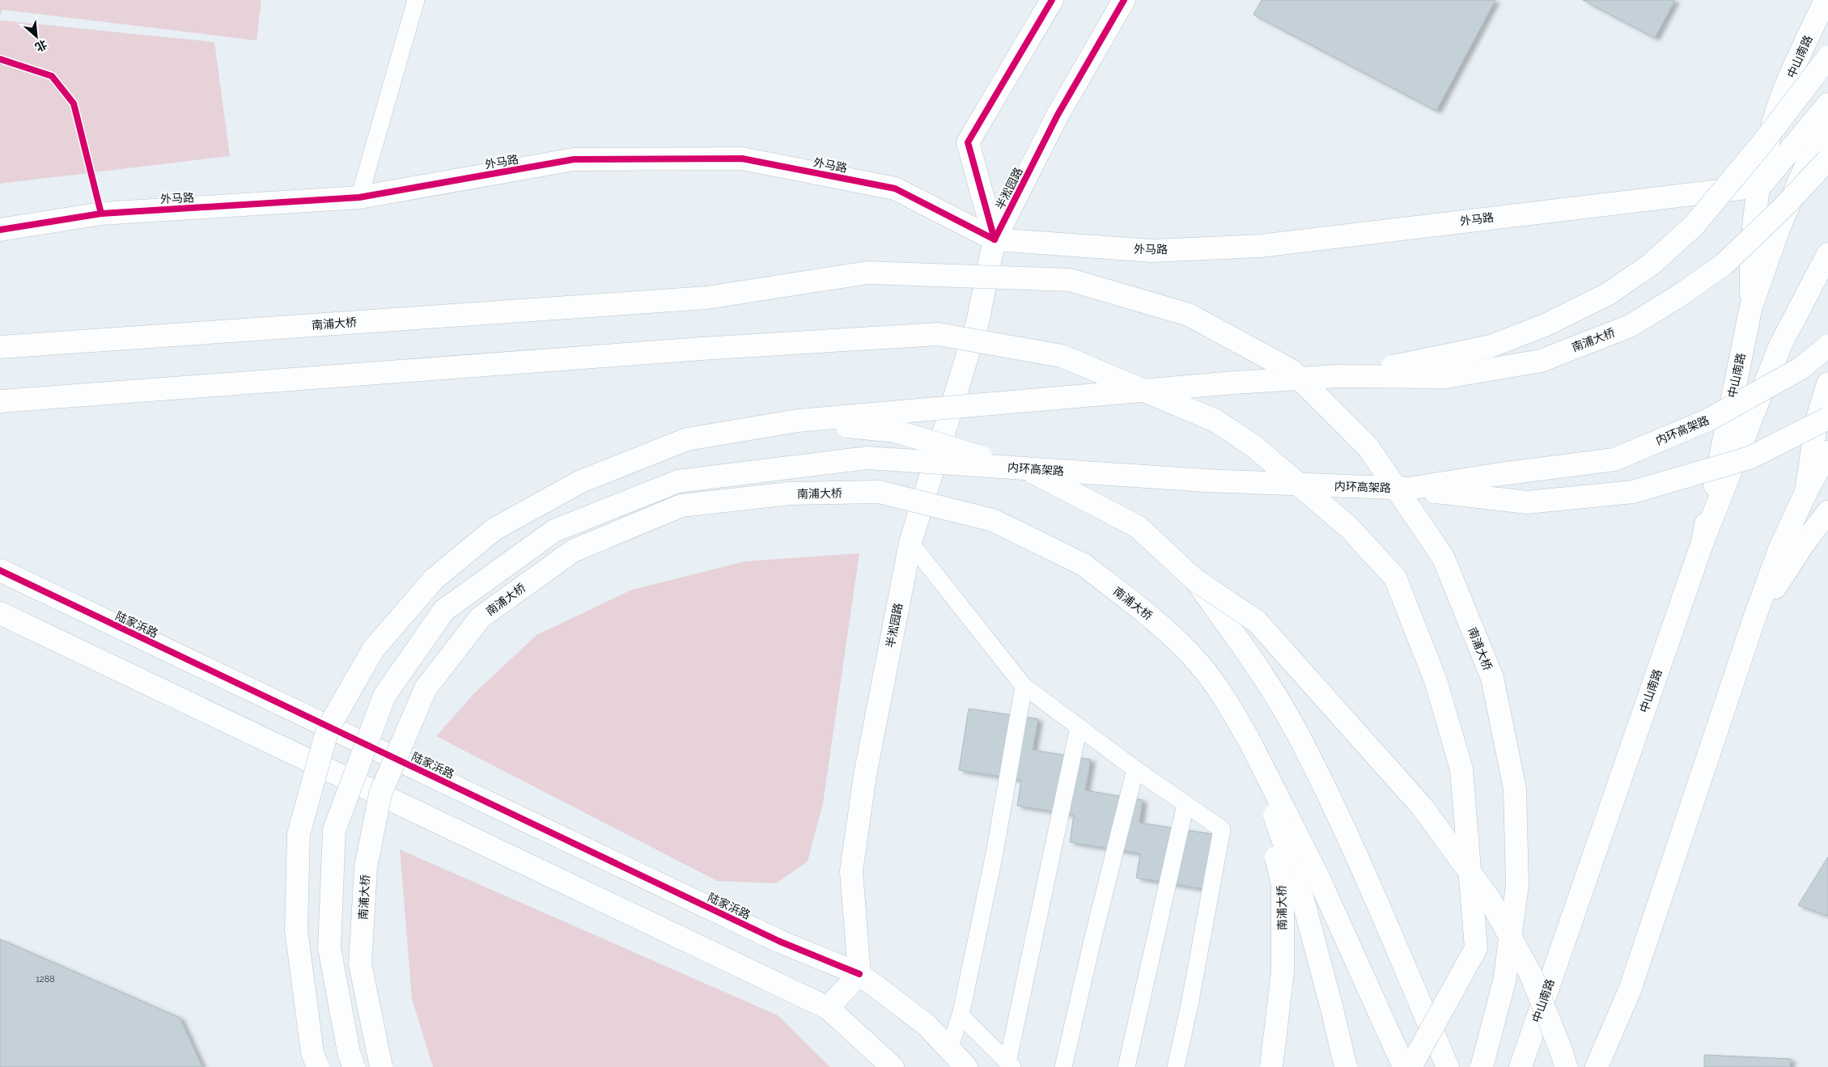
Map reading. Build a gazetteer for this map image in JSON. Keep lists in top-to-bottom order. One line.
{"streets":{"main road":["中山南路","外马路","半淞园路","南浦大桥","内环高架路","陆家浜路"]},"crossings":[["中山南路","外马路"],["外马路","半淞园路"],["半淞园路","陆家浜路"]],"house_numbers":["1288"],"north":"bottom right"}
